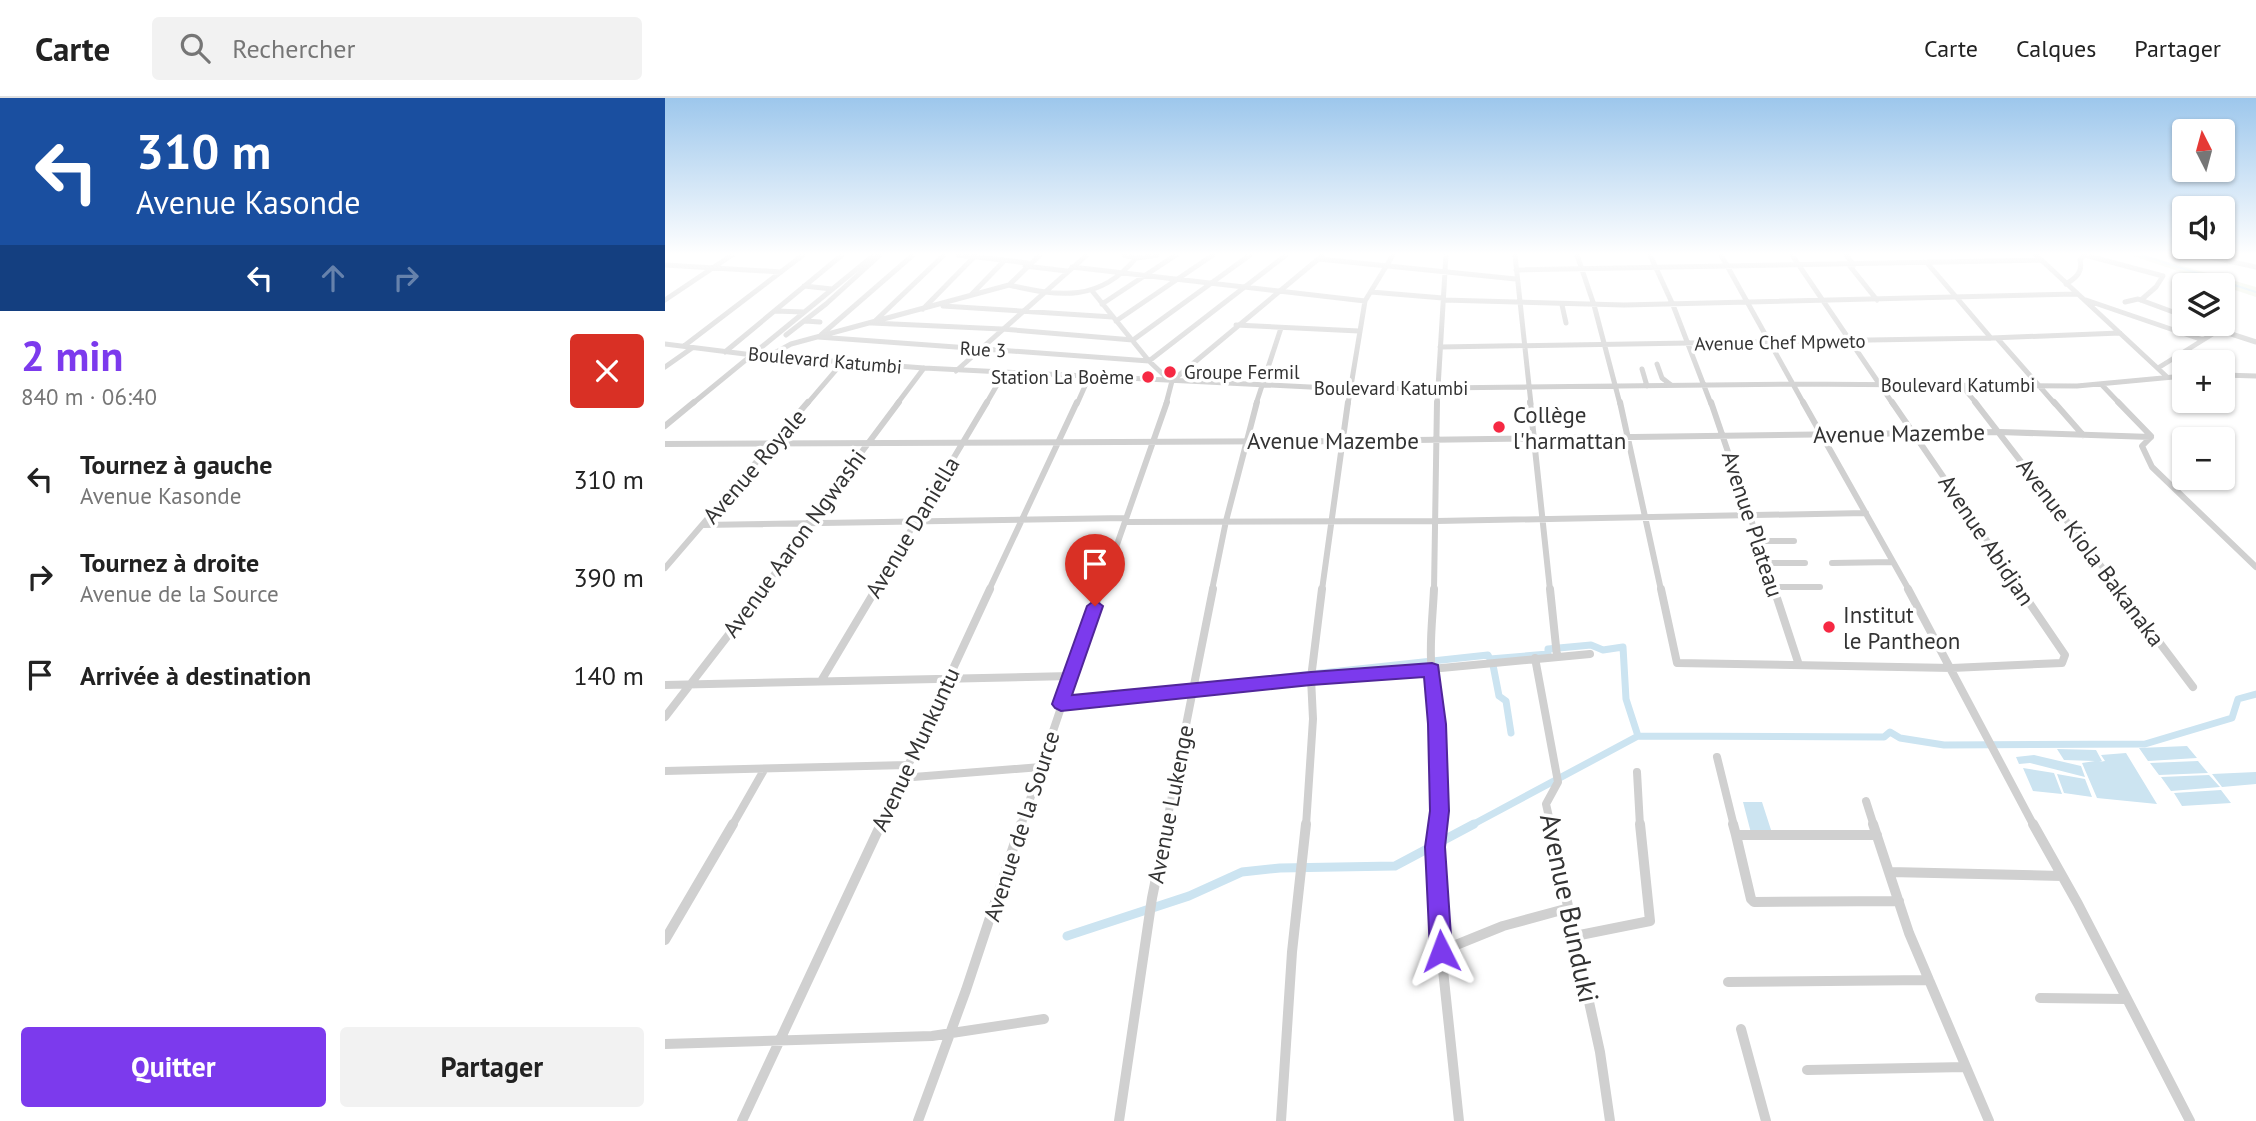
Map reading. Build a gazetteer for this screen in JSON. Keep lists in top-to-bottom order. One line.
{"streets":{"street":["Avenue Chef Mpweto","Rue 3","Boulevard Katumbi","Avenue Mazembe","Avenue Royale","Avenue Plateau","Avenue Daniella","Avenue Abidjan","Avenue Aaron Ngwashi","Avenue Kiola Bakanaka","Avenue Munkuntu","Avenue Lukenge","Avenue de la Source","Avenue Bunduki"]},"crossings":[["Avenue Chef Mpweto","Avenue Plateau"],["Avenue Chef Mpweto","Avenue Abidjan"],["Boulevard Katumbi","Avenue Royale"],["Boulevard Katumbi","Avenue Plateau"],["Boulevard Katumbi","Avenue Daniella"],["Boulevard Katumbi","Avenue Abidjan"],["Boulevard Katumbi","Avenue Aaron Ngwashi"],["Boulevard Katumbi","Avenue Kiola Bakanaka"],["Boulevard Katumbi","Avenue Munkuntu"],["Boulevard Katumbi","Avenue Lukenge"],["Boulevard Katumbi","Avenue de la Source"],["Avenue Mazembe","Avenue Royale"],["Avenue Mazembe","Avenue Plateau"],["Avenue Mazembe","Avenue Daniella"],["Avenue Mazembe","Avenue Abidjan"],["Avenue Mazembe","Avenue Aaron Ngwashi"],["Avenue Mazembe","Avenue Kiola Bakanaka"],["Avenue Mazembe","Avenue Munkuntu"],["Avenue Mazembe","Avenue Lukenge"],["Avenue Mazembe","Avenue de la Source"]],"places":["Groupe Fermil","Station La Boème","Collège l'harmattan","Institut le Pantheon"],"north":"top","page":{"header":"Carte","search":"Rechercher","nav":["Carte","Calques","Partager"],"turn":["310 m","Avenue Kasonde"],"map_buttons":["+","−"],"heading":["2 min","840 m · 06:40"],"list":[{"name":"Tournez à gauche","note":"Avenue Kasonde","value":"310 m"},{"name":"Tournez à droite","note":"Avenue de la Source","value":"390 m"},{"name":"Arrivée à destination","value":"140 m"}],"buttons":["Quitter","Partager"]}}
